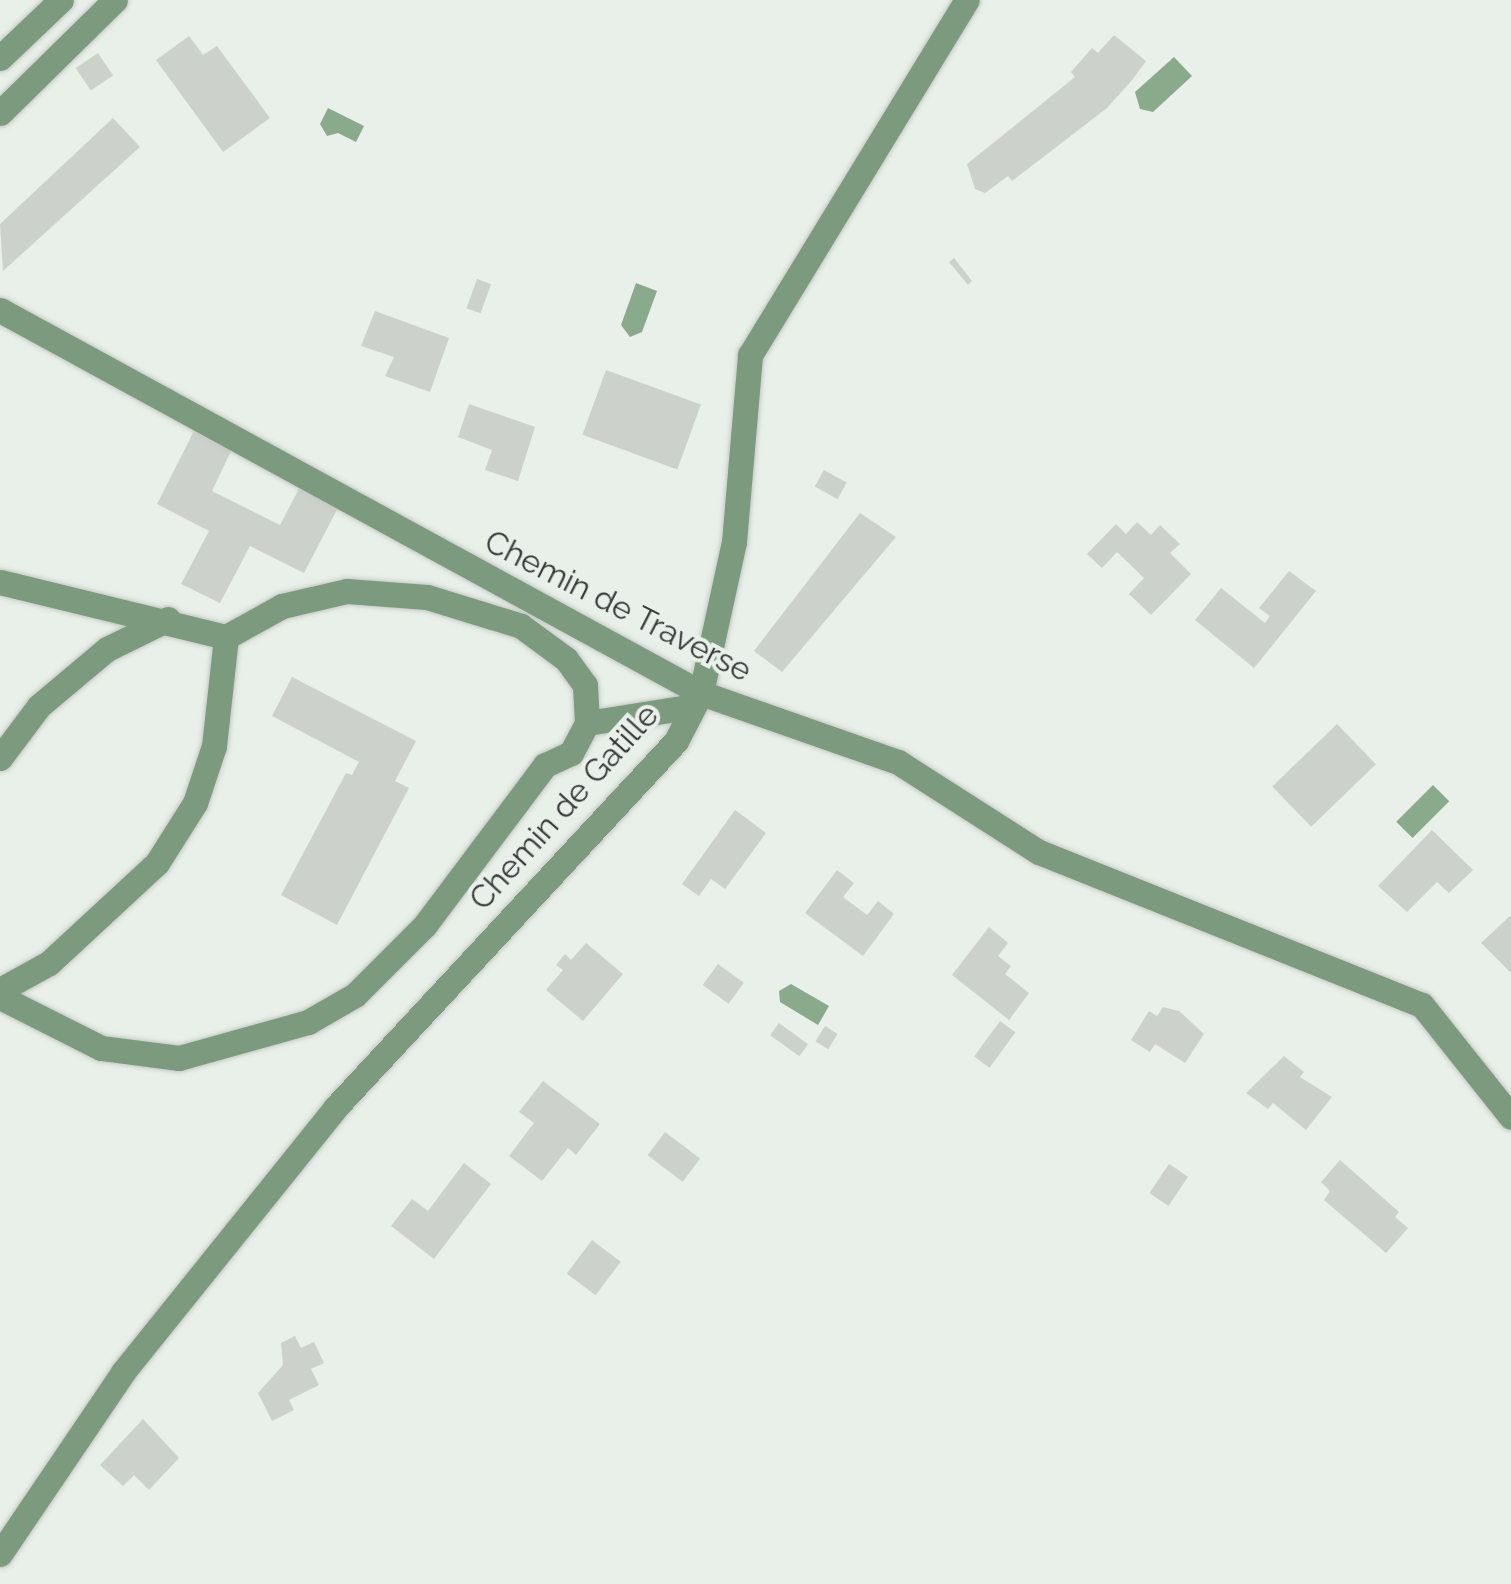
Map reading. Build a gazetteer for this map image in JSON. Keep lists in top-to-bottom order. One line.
{"streets":{"street":["Chemin de Traverse","Chemin de Gatille"]},"crossings":[["Chemin de Traverse","Chemin de Gatille"]]}
